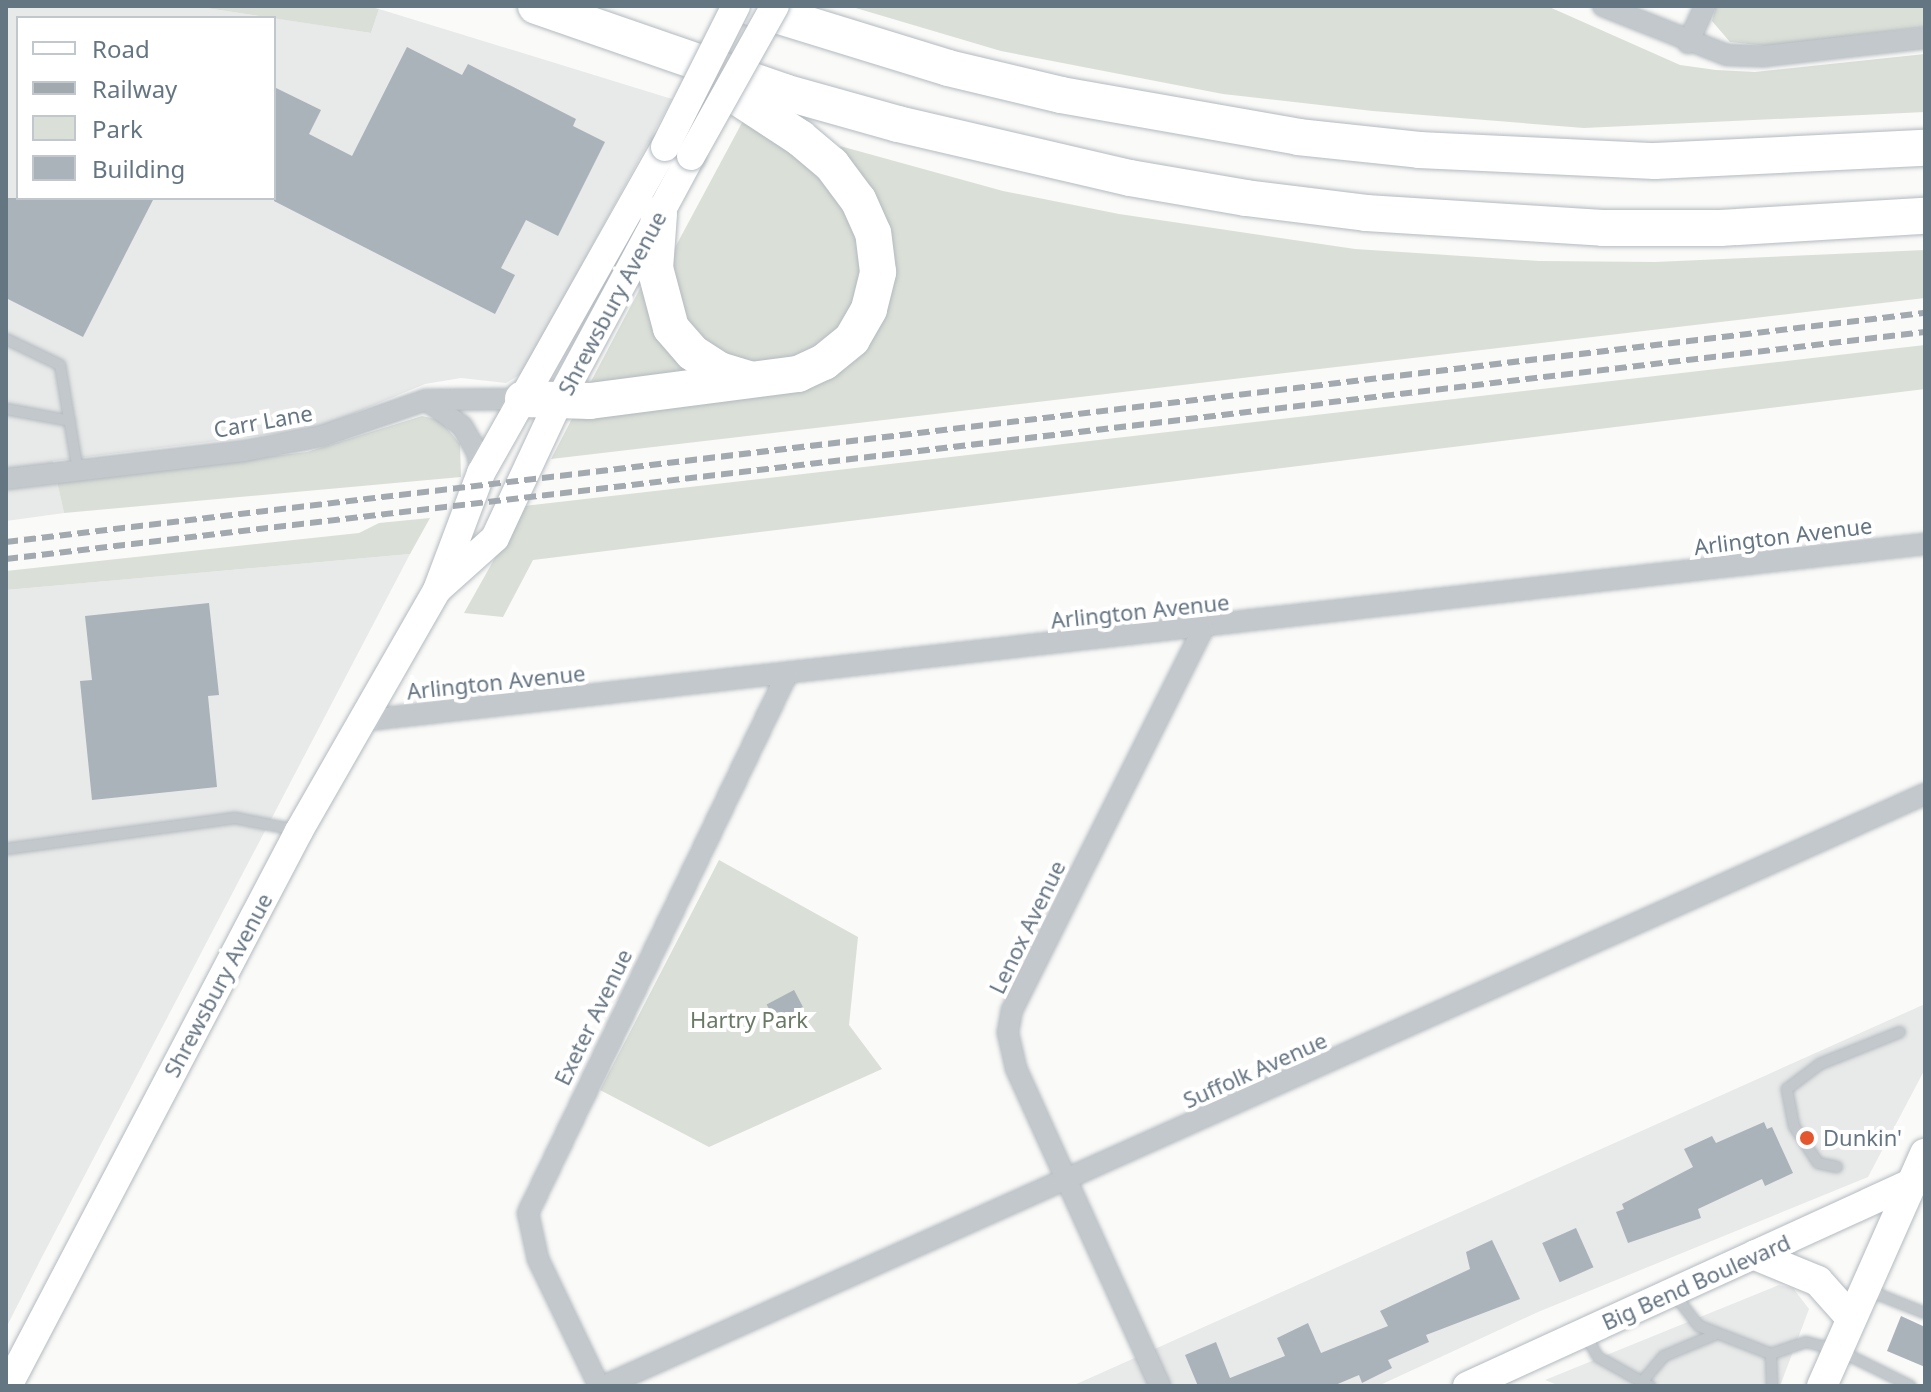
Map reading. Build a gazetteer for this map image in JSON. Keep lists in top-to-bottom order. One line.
{"streets":{"main road":["Shrewsbury Avenue","Big Bend Boulevard"],"street":["Carr Lane","Arlington Avenue","Lenox Avenue","Exeter Avenue","Suffolk Avenue"]},"crossings":[["Shrewsbury Avenue","Carr Lane"],["Shrewsbury Avenue","Arlington Avenue"],["Arlington Avenue","Lenox Avenue"],["Arlington Avenue","Exeter Avenue"],["Lenox Avenue","Suffolk Avenue"],["Exeter Avenue","Suffolk Avenue"]],"parks":["Hartry Park"],"places":["Dunkin'"],"legend":["Road","Railway","Park","Building"]}
